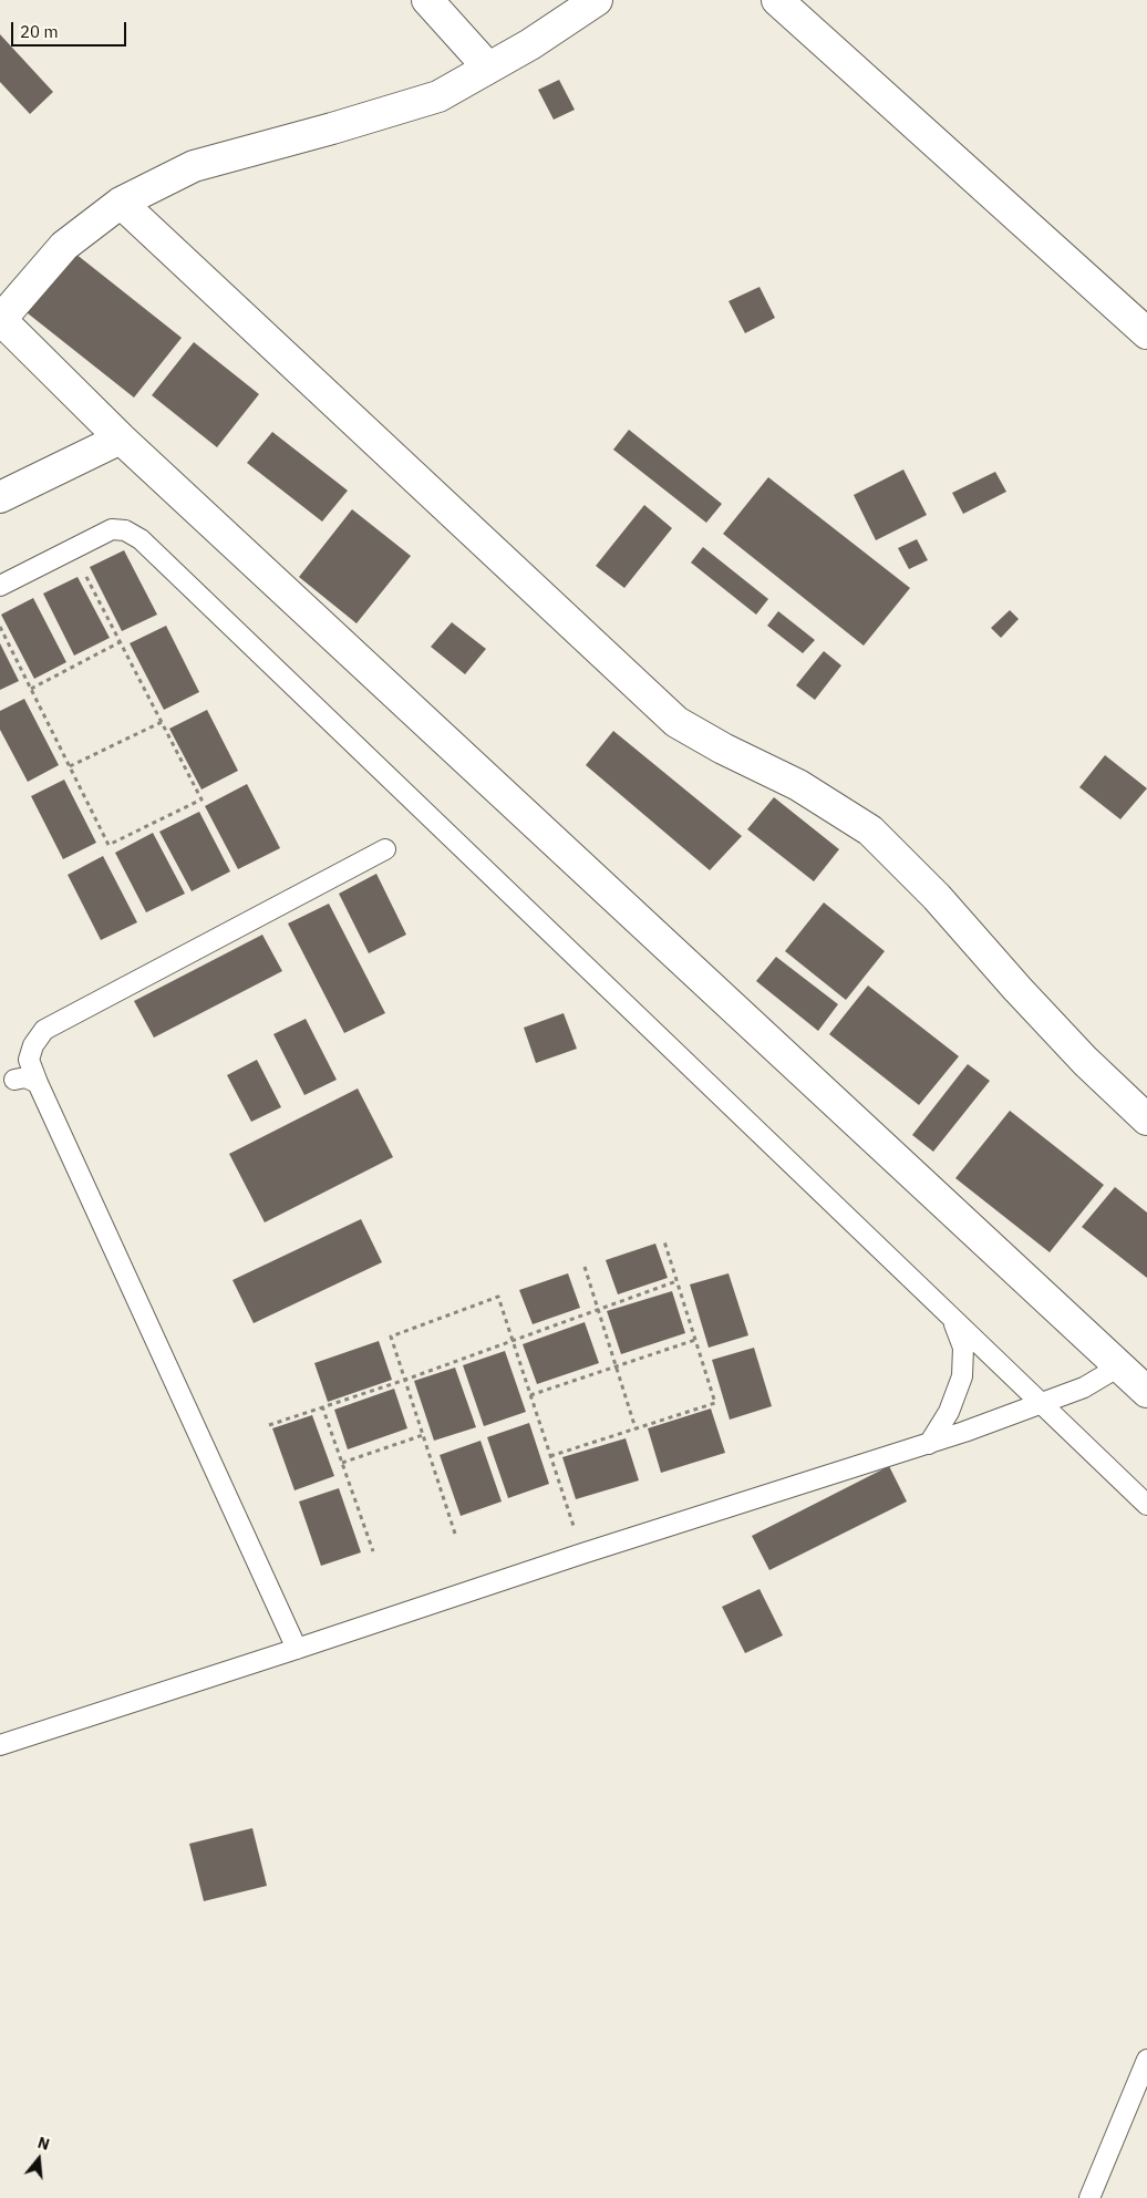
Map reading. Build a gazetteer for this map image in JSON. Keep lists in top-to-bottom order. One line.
{"scale_bar":"20 m","north":"top"}
